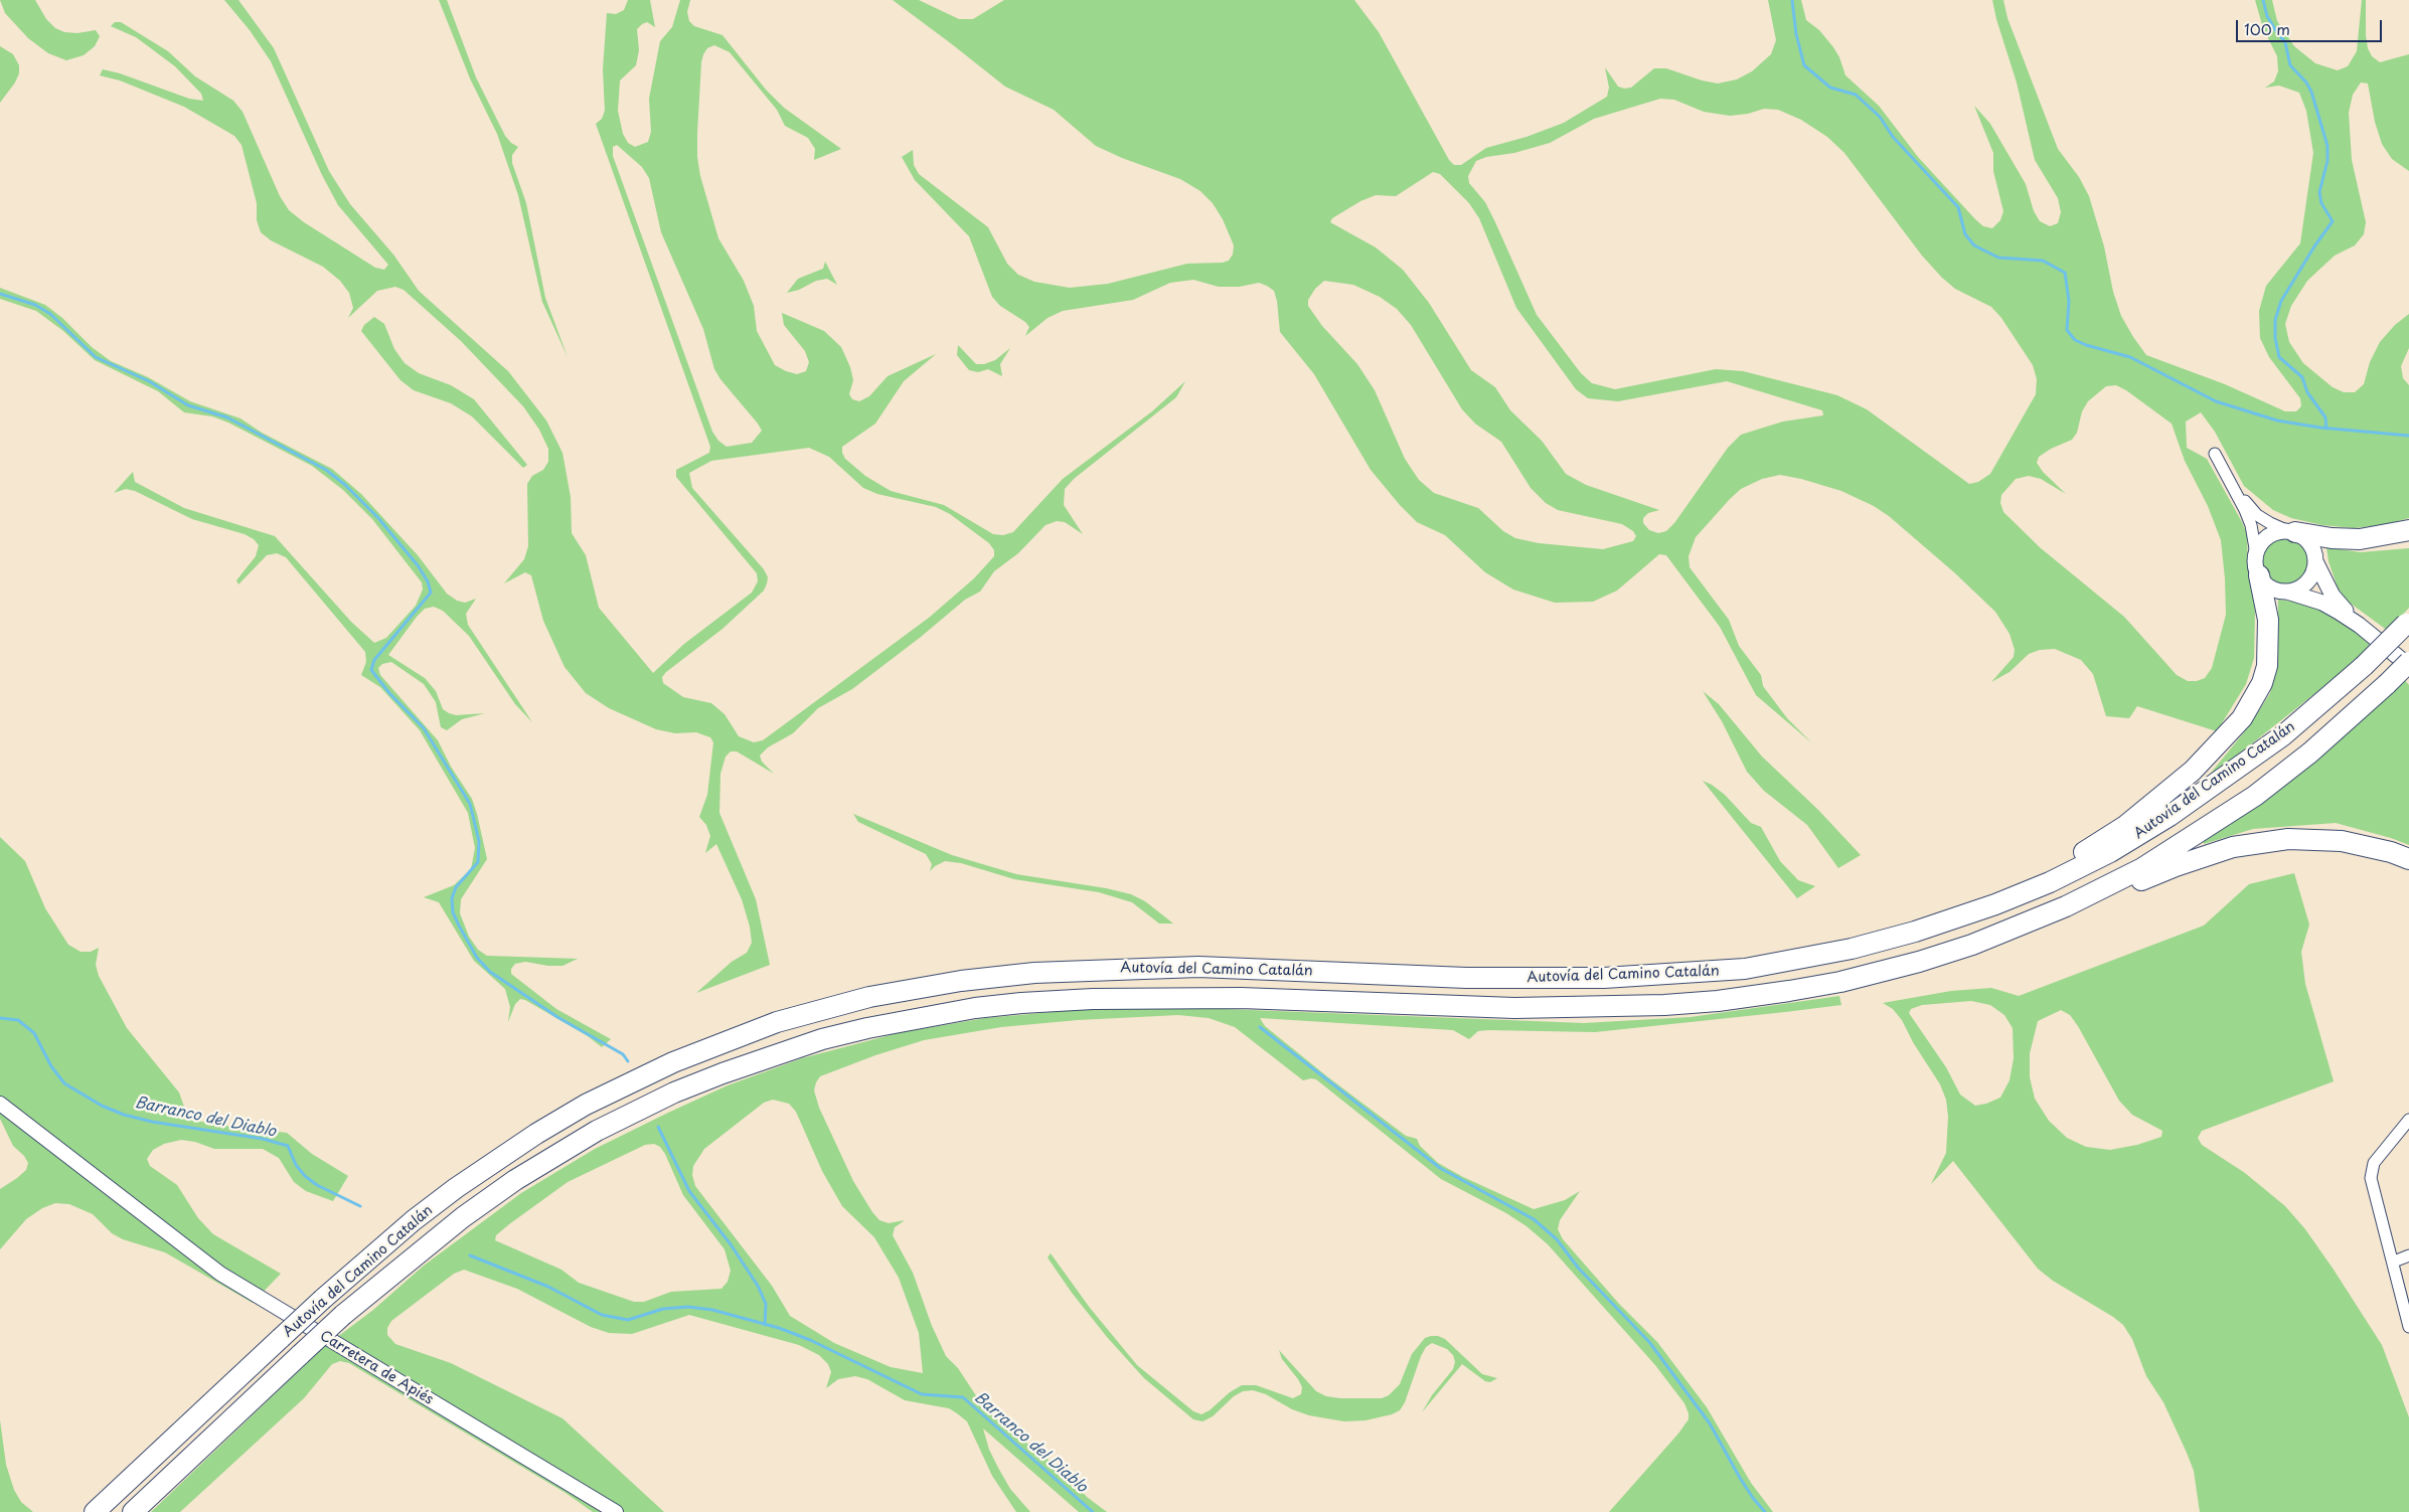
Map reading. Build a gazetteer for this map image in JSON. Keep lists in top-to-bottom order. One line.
{"streets":{"highway":["Autovía del Camino Catalán"],"street":["Carretera de Apiés"]},"water":["Barranco del Diablo"],"scale_bar":"100 m"}
